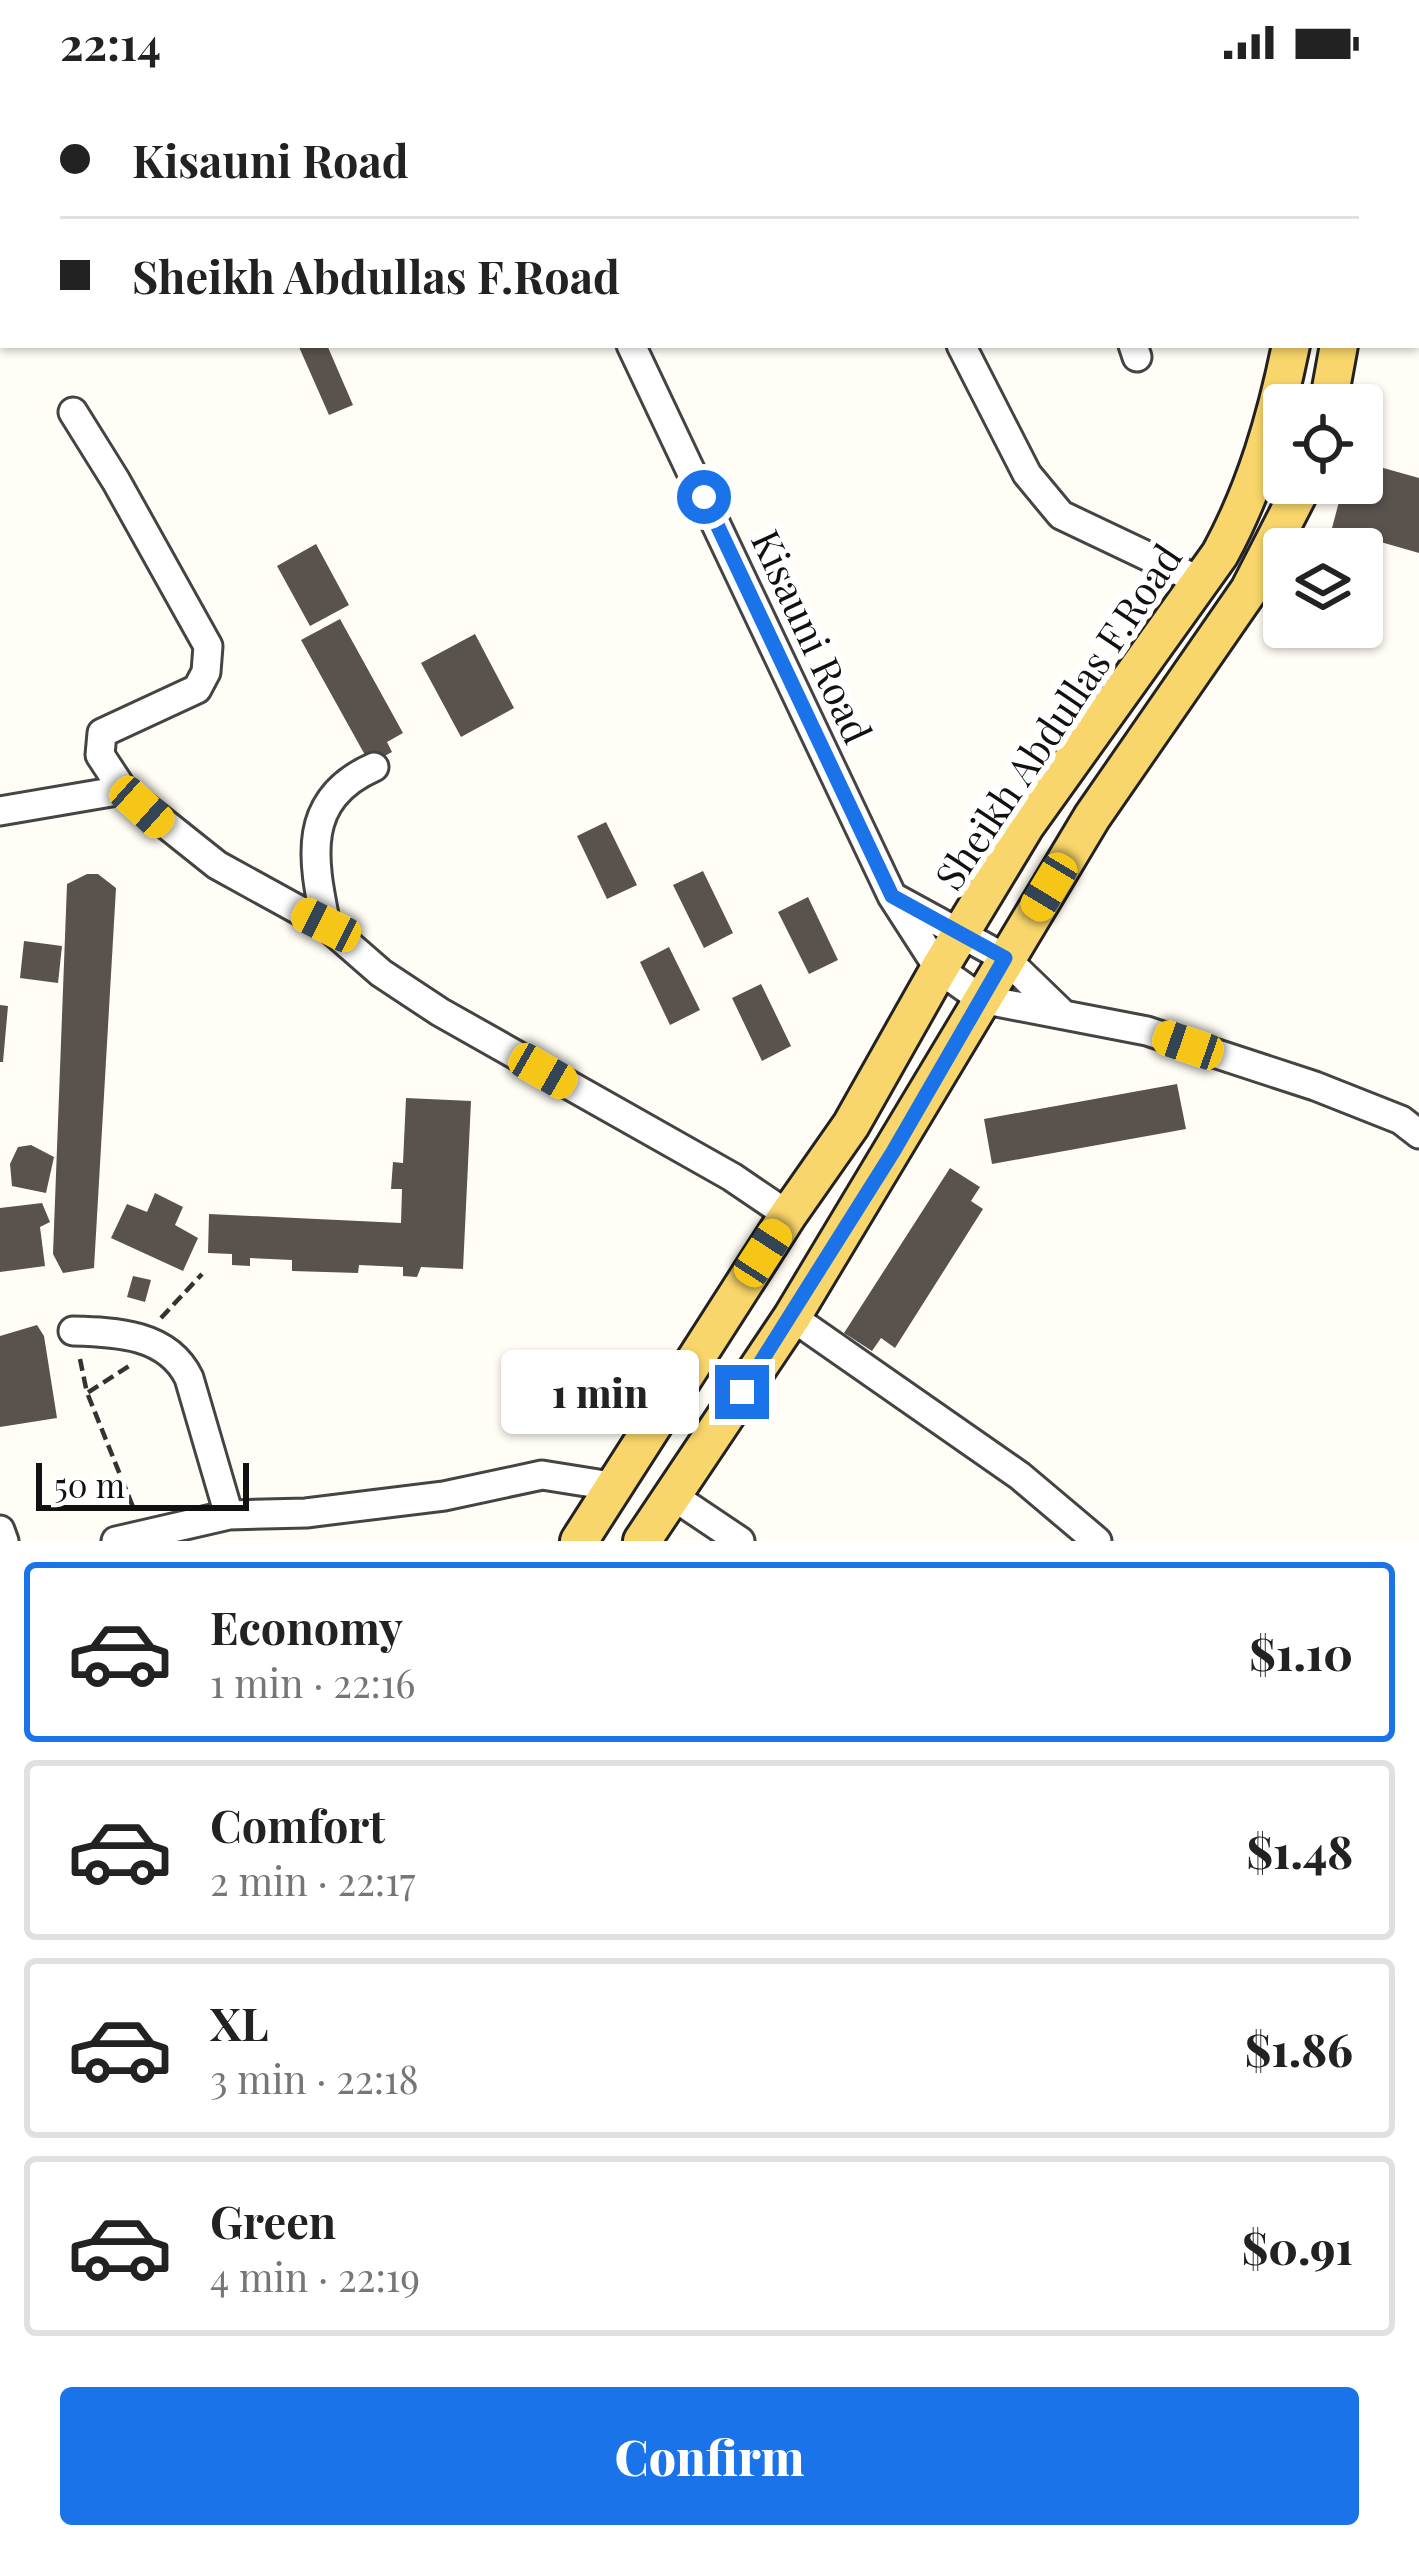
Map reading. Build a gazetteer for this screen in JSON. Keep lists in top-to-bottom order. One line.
{"streets":{"main road":["Sheikh Abdullas F.Road"],"street":["Kisauni Road"]},"crossings":[["Kisauni Road","Sheikh Abdullas F.Road"]],"scale_bar":"50 m","page":{"status":"22:14","banner":["Kisauni Road","Sheikh Abdullas F.Road"],"bubble":"1 min","scale":"50 m","list":[{"name":"Economy","note":"1 min · 22:16","value":"$1.10"},{"name":"Comfort","note":"2 min · 22:17","value":"$1.48"},{"name":"XL","note":"3 min · 22:18","value":"$1.86"},{"name":"Green","note":"4 min · 22:19","value":"$0.91"}],"buttons":"Confirm"}}
